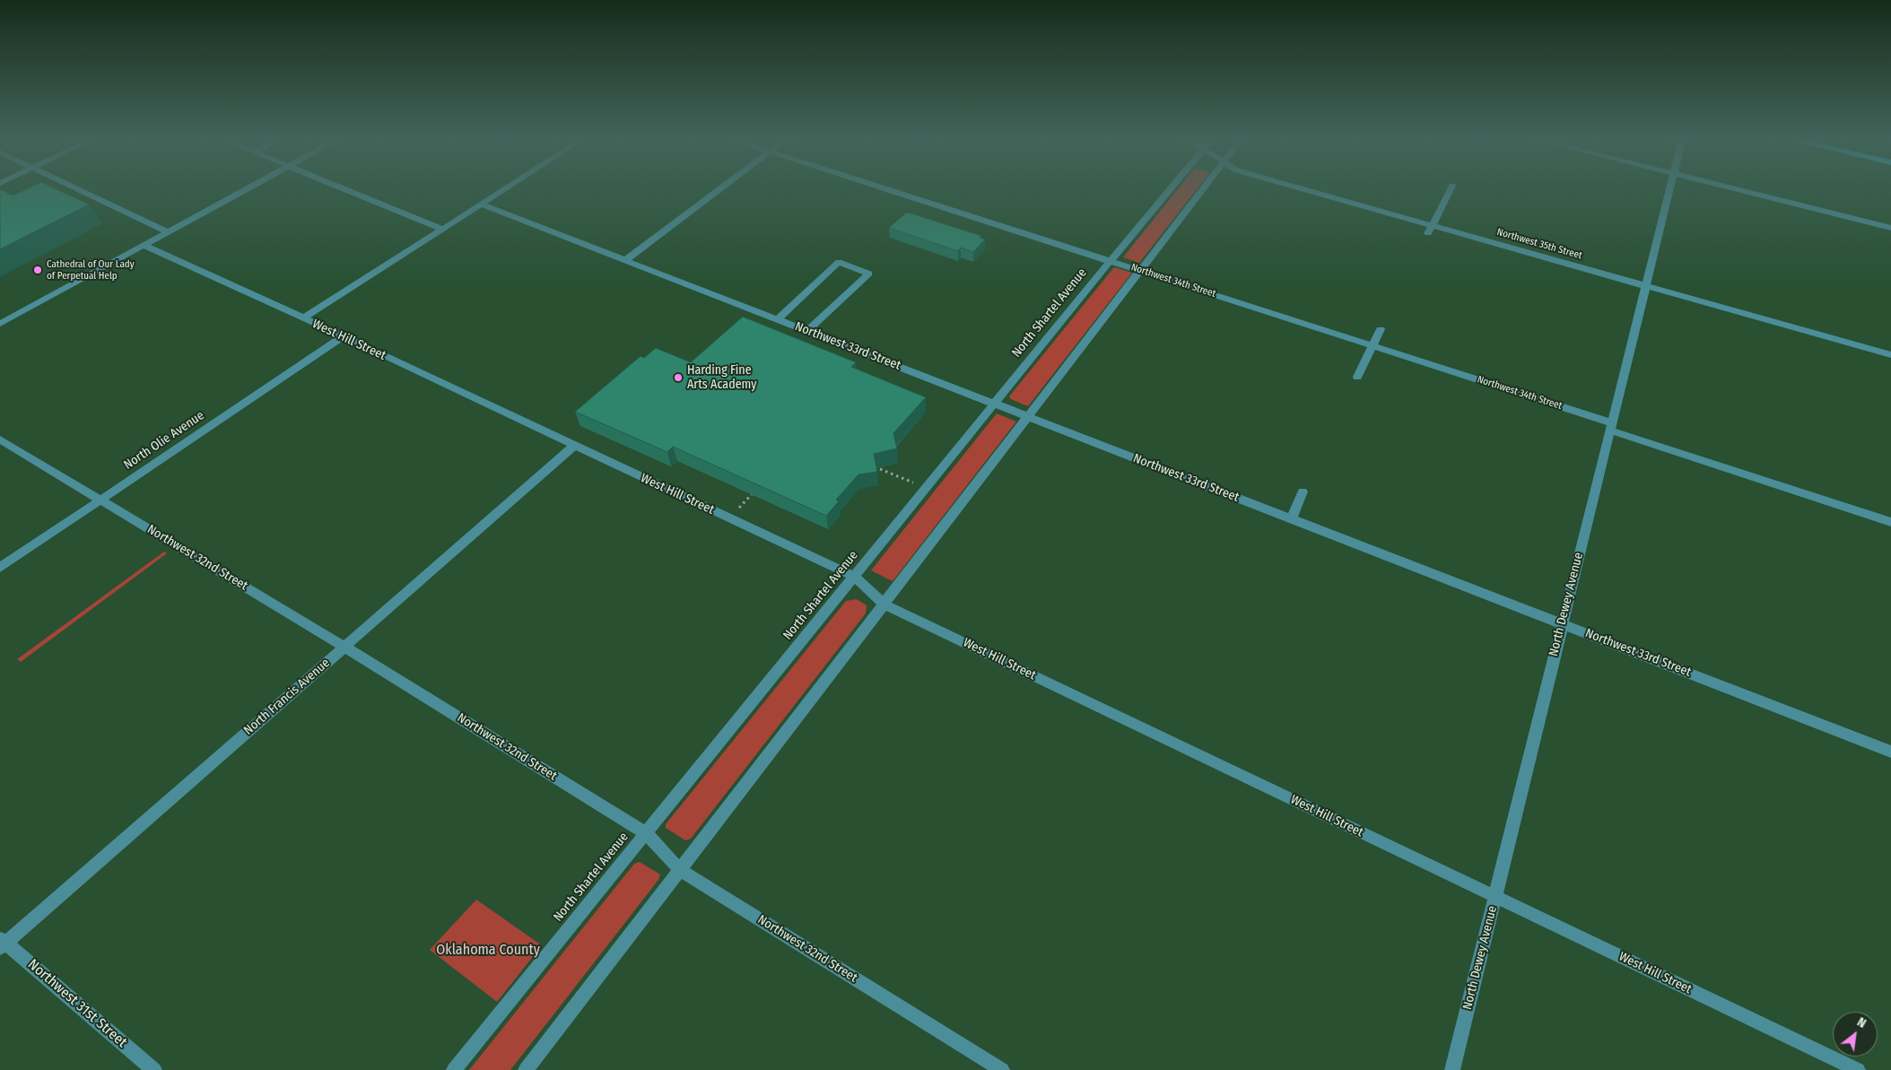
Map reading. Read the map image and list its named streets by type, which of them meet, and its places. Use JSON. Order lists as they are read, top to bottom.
{
  "streets": {
    "street": [
      "Northwest 35th Street",
      "Northwest 34th Street",
      "North Shartel Avenue",
      "West Hill Street",
      "Northwest 33rd Street",
      "North Olie Avenue",
      "Northwest 32nd Street",
      "North Dewey Avenue",
      "North Francis Avenue",
      "Northwest 31st Street"
    ]
  },
  "crossings": [
    ["Northwest 35th Street", "North Dewey Avenue"],
    ["Northwest 34th Street", "North Shartel Avenue"],
    ["Northwest 34th Street", "North Dewey Avenue"],
    ["North Shartel Avenue", "West Hill Street"],
    ["North Shartel Avenue", "Northwest 33rd Street"],
    ["North Shartel Avenue", "Northwest 32nd Street"],
    ["West Hill Street", "North Olie Avenue"],
    ["West Hill Street", "North Dewey Avenue"],
    ["West Hill Street", "North Francis Avenue"],
    ["Northwest 33rd Street", "North Dewey Avenue"],
    ["North Olie Avenue", "Northwest 32nd Street"],
    ["Northwest 32nd Street", "North Francis Avenue"],
    ["North Francis Avenue", "Northwest 31st Street"]
  ],
  "parks": ["Oklahoma County"],
  "places": ["Cathedral of Our Lady of Perpetual Help", "Harding Fine Arts Academy"],
  "north": "top right"
}
